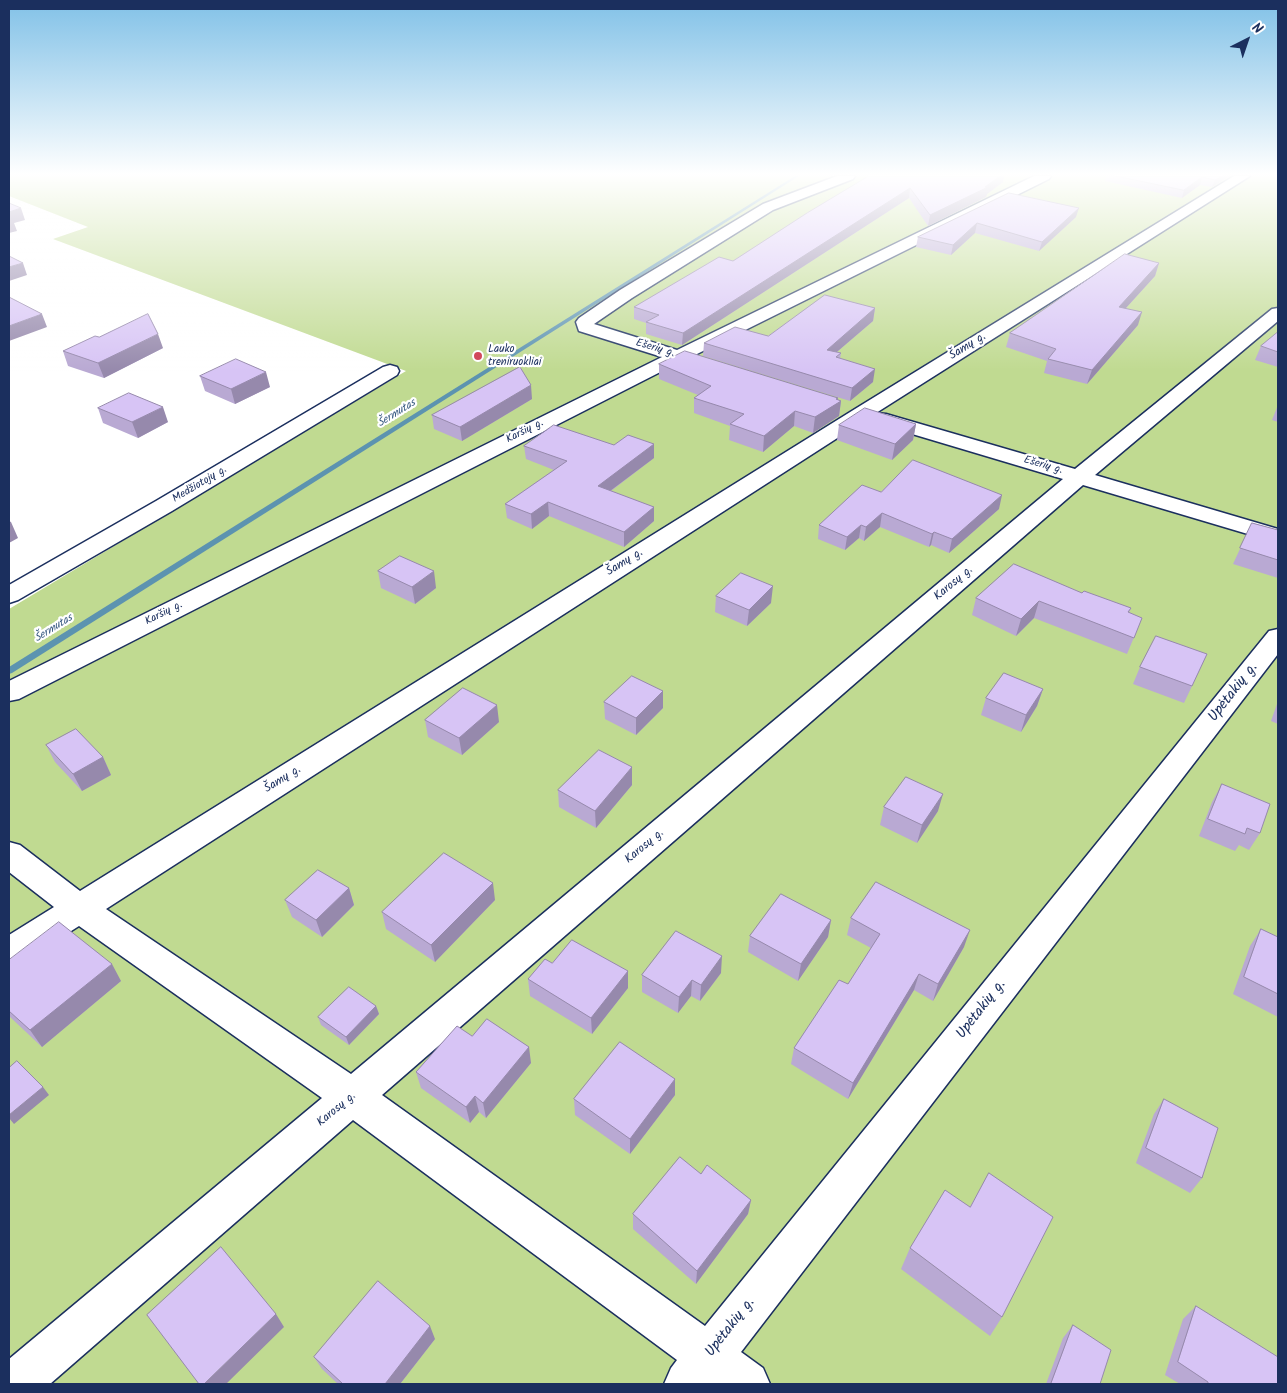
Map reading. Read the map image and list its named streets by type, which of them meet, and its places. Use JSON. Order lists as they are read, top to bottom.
{
  "streets": {
    "street": [
      "Šamų g.",
      "Ešerių g.",
      "Karšių g.",
      "Medžiotojų g.",
      "Karosų g.",
      "Upėtakių g."
    ]
  },
  "crossings": [
    ["Šamų g.", "Ešerių g."],
    ["Ešerių g.", "Karšių g."],
    ["Ešerių g.", "Karosų g."]
  ],
  "water": ["Šermutas"],
  "places": ["Lauko treniruokliai"],
  "north": "top right"
}
